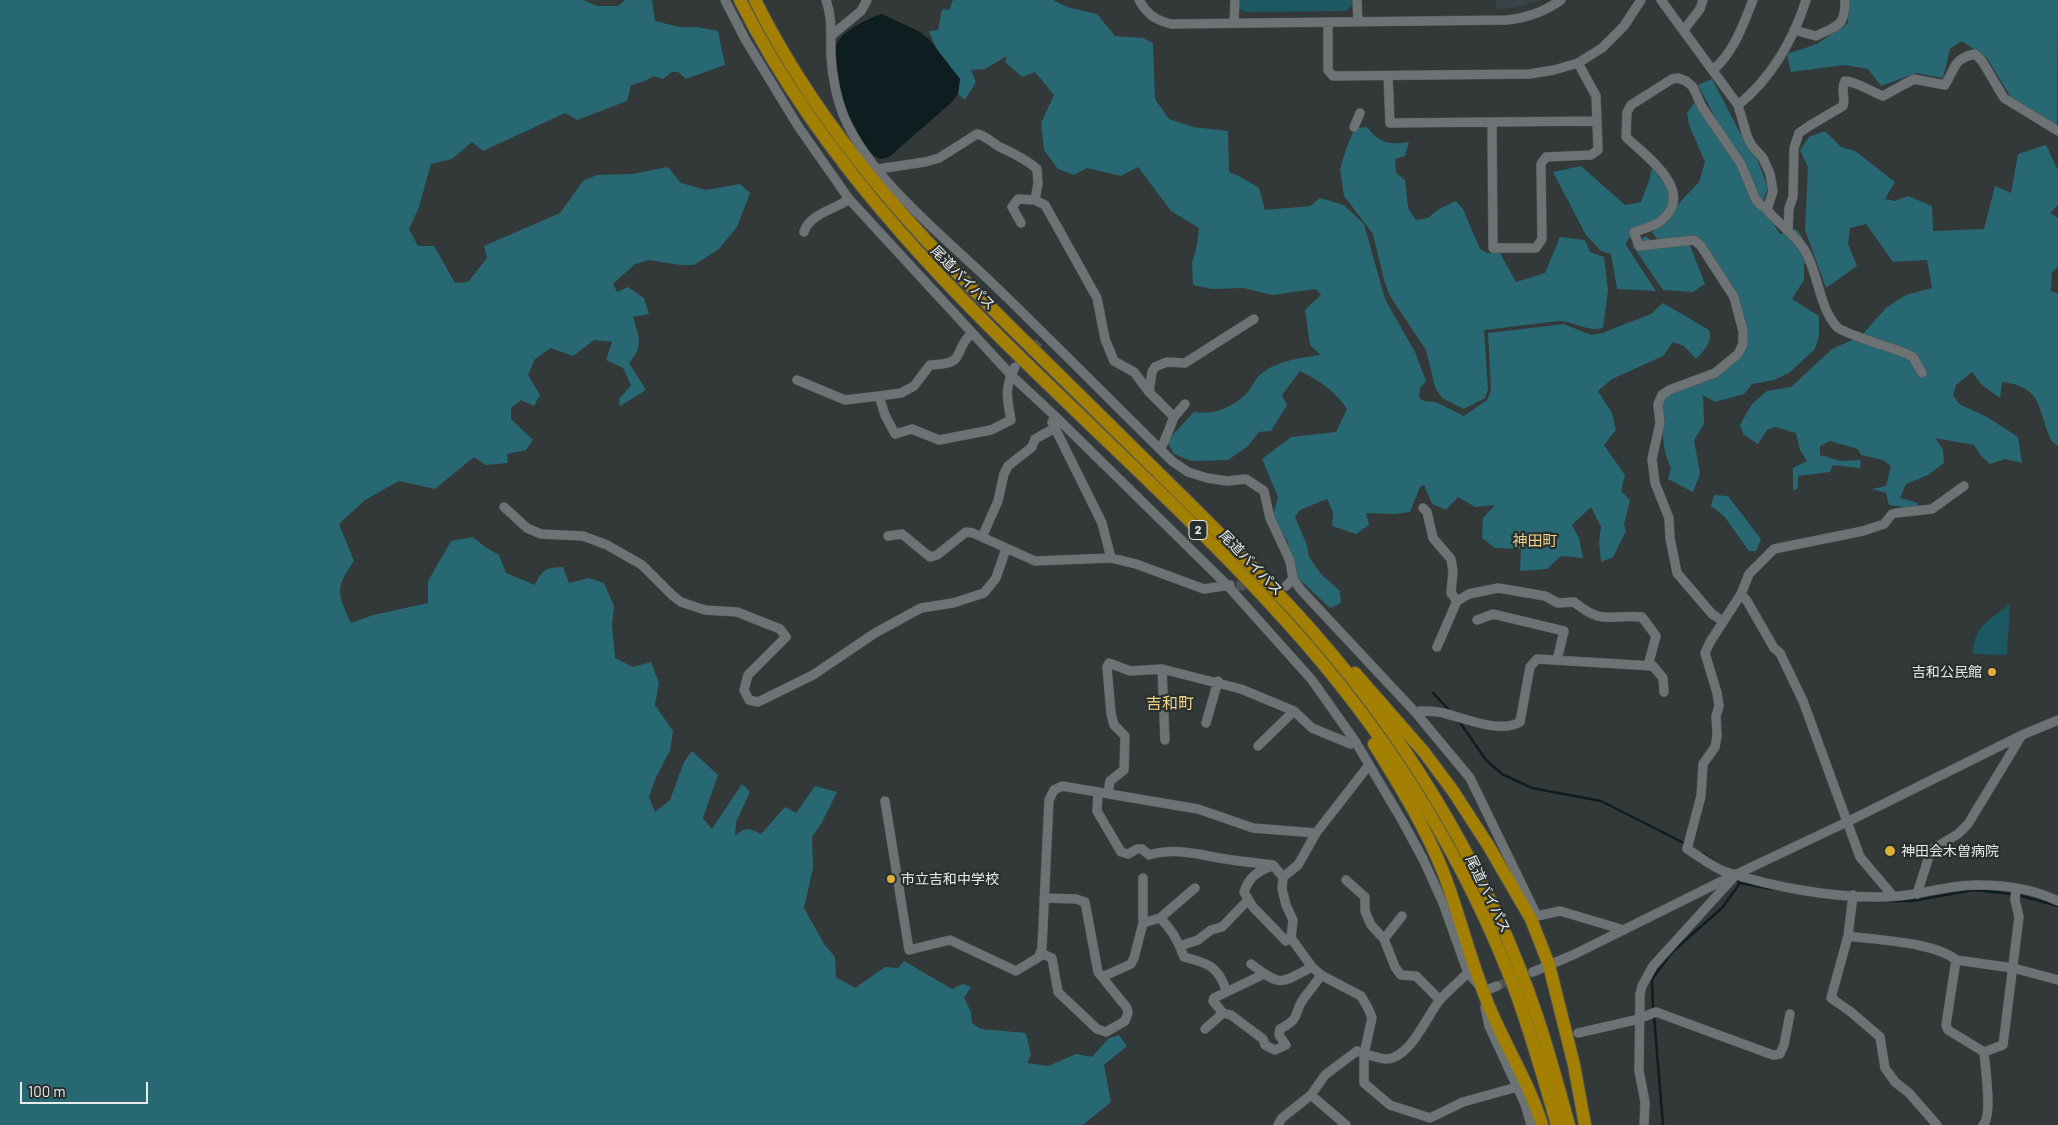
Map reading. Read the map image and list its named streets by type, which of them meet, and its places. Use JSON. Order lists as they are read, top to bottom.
{
  "streets": {
    "highway": ["尾道バイパス", "2"]
  },
  "districts": ["神田町", "吉和町"],
  "places": ["吉和公民館", "神田会木曽病院", "市立吉和中学校"],
  "scale_bar": "100 m"
}
